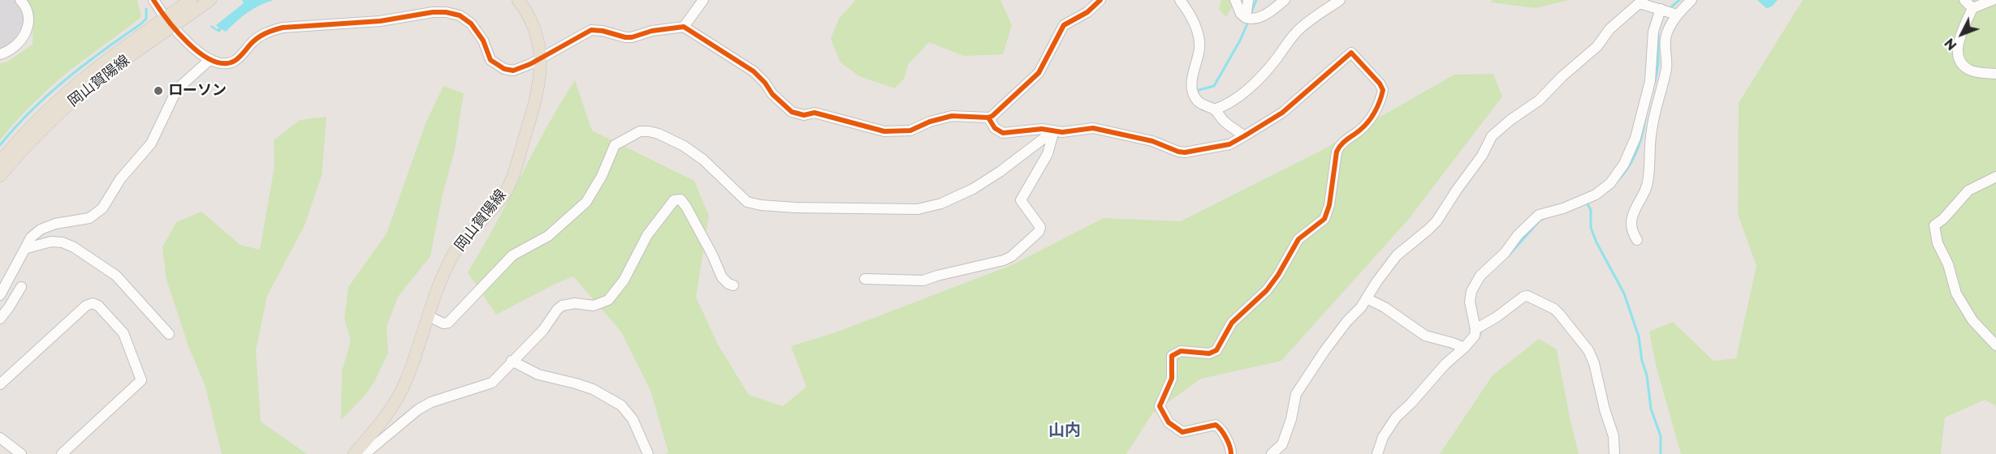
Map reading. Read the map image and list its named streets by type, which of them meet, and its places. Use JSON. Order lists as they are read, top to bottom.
{
  "streets": {
    "main road": ["岡山賀陽線"]
  },
  "districts": ["山内"],
  "places": ["ローソン"],
  "north": "bottom left"
}
